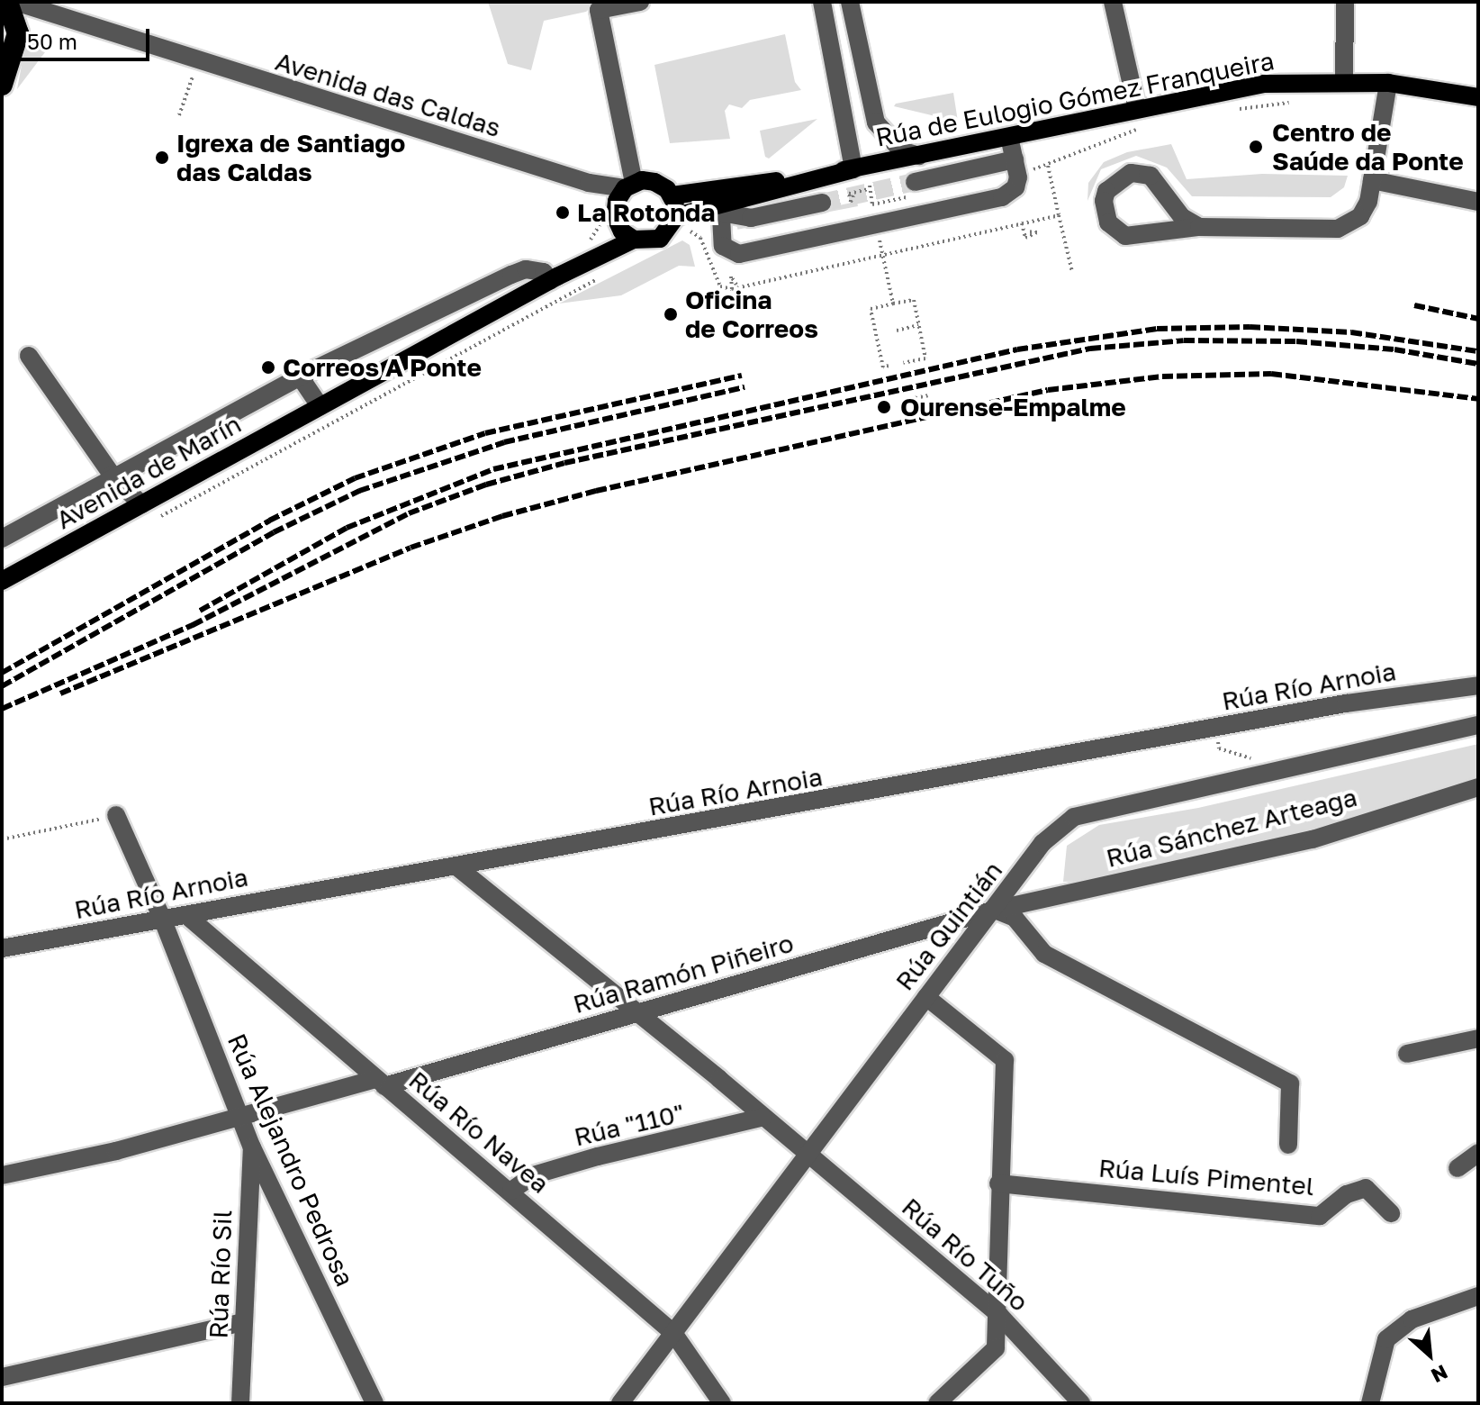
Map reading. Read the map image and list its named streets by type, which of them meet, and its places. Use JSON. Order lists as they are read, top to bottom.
{
  "streets": {
    "main road": ["Rúa de Eulogio Gómez Franqueira", "Avenida de Marín"],
    "street": [
      "Avenida das Caldas",
      "Rúa Río Arnoia",
      "Rúa Sánchez Arteaga",
      "Rúa Quintián",
      "Rúa Ramón Piñeiro",
      "Rúa \"110\"",
      "Rúa Río Navea",
      "Rúa Alejandro Pedrosa",
      "Rúa Luís Pimentel",
      "Rúa Río Tuño",
      "Rúa Río Sil"
    ]
  },
  "crossings": [
    ["Avenida das Caldas", "Rúa de Eulogio Gómez Franqueira"],
    ["Rúa Río Arnoia", "Rúa Río Navea"],
    ["Rúa Río Arnoia", "Rúa Alejandro Pedrosa"],
    ["Rúa Río Arnoia", "Rúa Río Tuño"],
    ["Rúa Sánchez Arteaga", "Rúa Quintián"],
    ["Rúa Sánchez Arteaga", "Rúa Ramón Piñeiro"],
    ["Rúa Quintián", "Rúa Ramón Piñeiro"],
    ["Rúa Quintián", "Rúa Río Navea"],
    ["Rúa Quintián", "Rúa Río Tuño"],
    ["Rúa Ramón Piñeiro", "Rúa Río Navea"],
    ["Rúa Ramón Piñeiro", "Rúa Alejandro Pedrosa"],
    ["Rúa Ramón Piñeiro", "Rúa Río Tuño"],
    ["Rúa \"110\"", "Rúa Río Navea"],
    ["Rúa \"110\"", "Rúa Río Tuño"],
    ["Rúa Alejandro Pedrosa", "Rúa Río Sil"]
  ],
  "places": [
    "Centro de Saúde da Ponte",
    "Igrexa de Santiago das Caldas",
    "La Rotonda",
    "Oficina de Correos",
    "Correos A Ponte",
    "Ourense-Empalme"
  ],
  "scale_bar": "50 m",
  "north": "bottom right"
}
